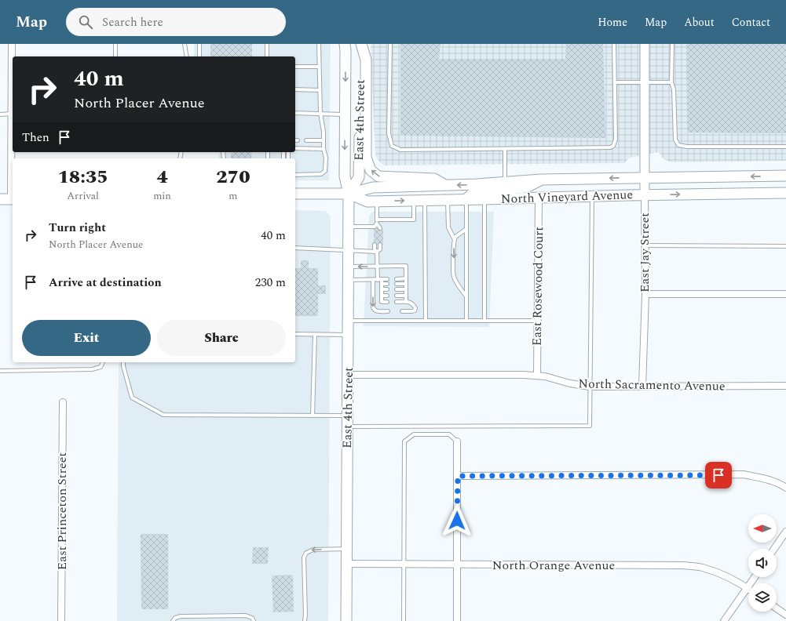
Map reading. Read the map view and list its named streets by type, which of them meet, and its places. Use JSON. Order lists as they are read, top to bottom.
{
  "streets": {
    "main road": ["East 4th Street", "North Vineyard Avenue"],
    "street": [
      "East Jay Street",
      "East Rosewood Court",
      "North Sacramento Avenue",
      "East Princeton Street",
      "North Orange Avenue"
    ]
  },
  "crossings": [
    ["East 4th Street", "North Vineyard Avenue"],
    ["East 4th Street", "North Sacramento Avenue"],
    ["East 4th Street", "North Orange Avenue"],
    ["North Vineyard Avenue", "East Jay Street"],
    ["North Vineyard Avenue", "East Rosewood Court"],
    ["East Jay Street", "North Sacramento Avenue"],
    ["East Rosewood Court", "North Sacramento Avenue"]
  ],
  "north": "left",
  "page": {
    "header": "Map",
    "search": "Search here",
    "nav": [
      "Home",
      "Map",
      "About",
      "Contact"
    ],
    "turn": ["40 m", "North Placer Avenue"],
    "then": "Then",
    "eta": [
      "18:35",
      "Arrival",
      "4",
      "min",
      "270",
      "m"
    ],
    "list": [
      {
        "name": "Turn right",
        "note": "North Placer Avenue",
        "value": "40 m"
      },
      {
        "name": "Arrive at destination",
        "value": "230 m"
      }
    ],
    "buttons": ["Exit", "Share"]
  }
}
